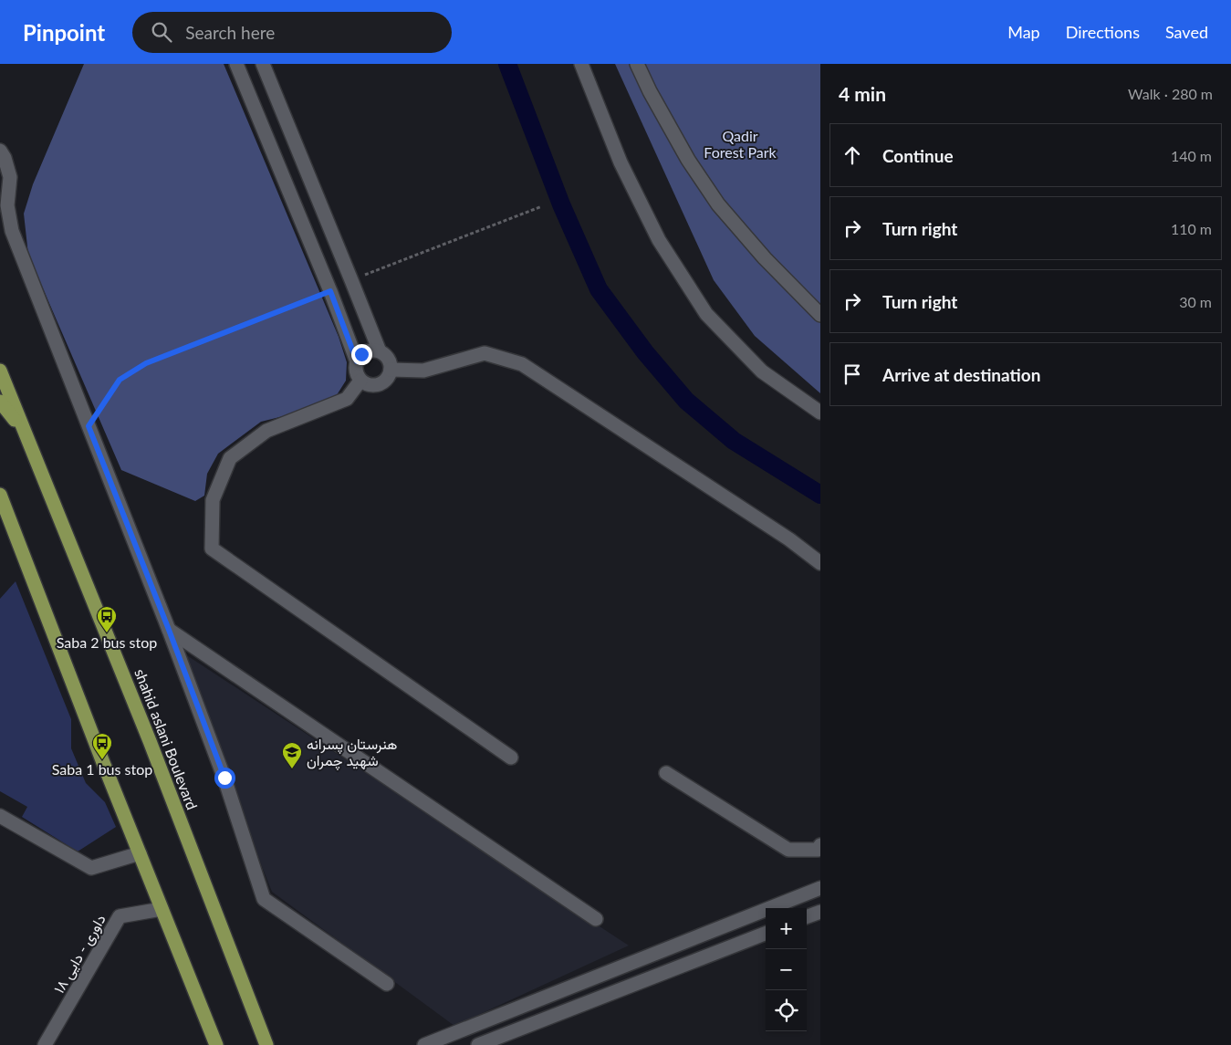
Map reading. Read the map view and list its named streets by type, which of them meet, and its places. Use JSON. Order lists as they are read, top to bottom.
{
  "streets": {
    "main road": ["shahid aslani Boulevard"],
    "street": ["داوری - دایی ۱۸"]
  },
  "parks": ["Qadir Forest Park"],
  "places": {
    "bus stop": ["Saba 2 bus stop", "Saba 1 bus stop"],
    "school or university": ["هنرستان پسرانه شهید چمران"]
  },
  "page": {
    "header": "Pinpoint",
    "search": "Search here",
    "nav": ["Map", "Directions", "Saved"],
    "heading": ["4 min", "Walk · 280 m"],
    "list": [
      ["Continue", "140 m"],
      ["Turn right", "110 m"],
      ["Turn right", "30 m"],
      "Arrive at destination"
    ],
    "map_buttons": ["+", "−"]
  }
}
